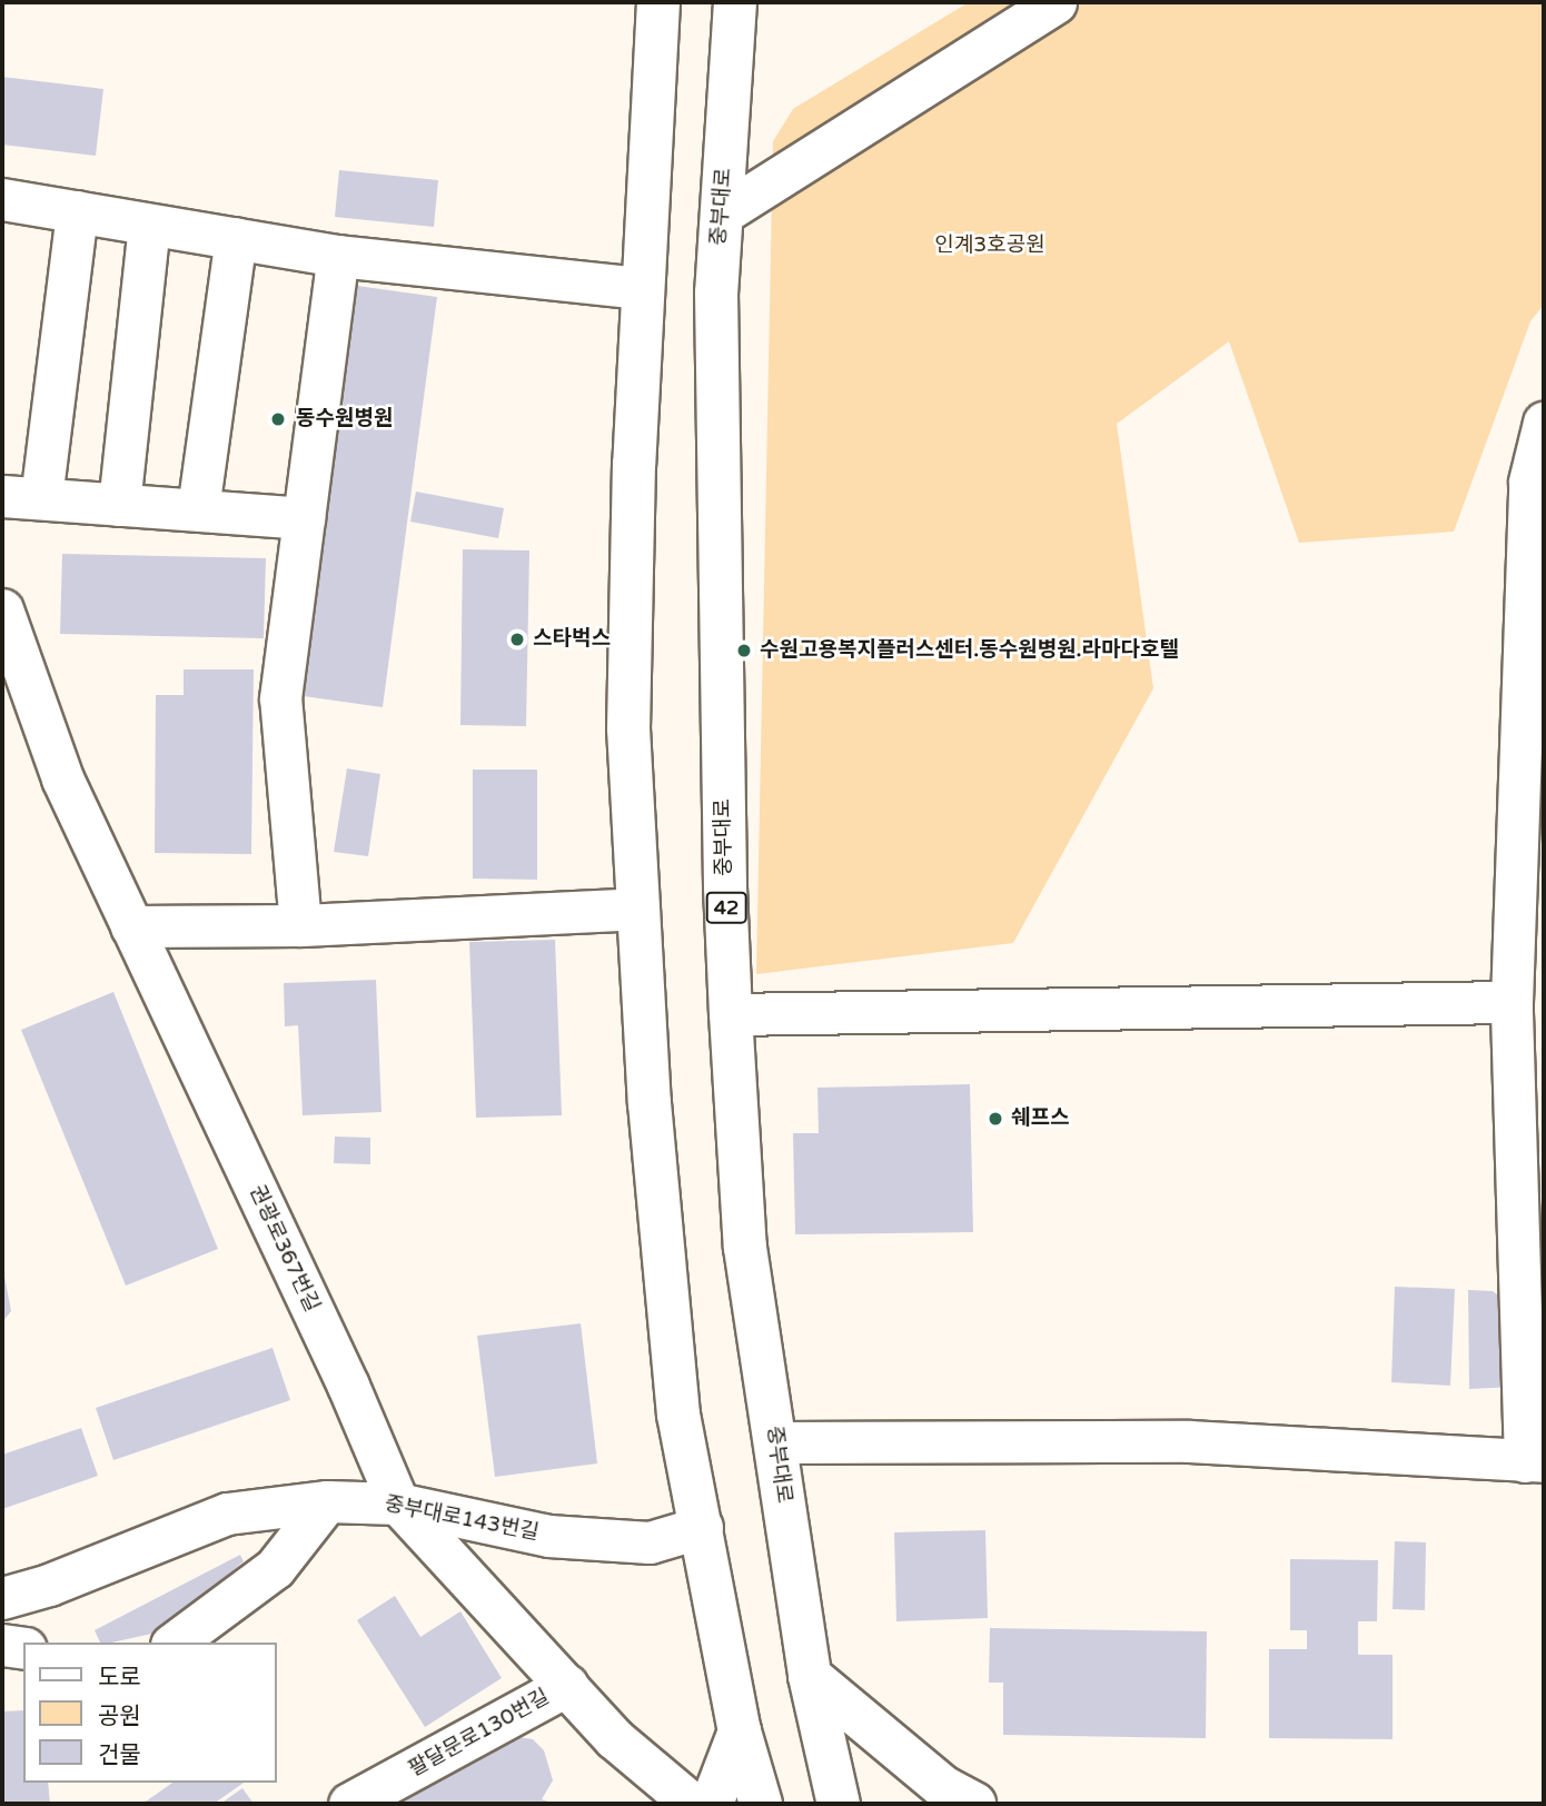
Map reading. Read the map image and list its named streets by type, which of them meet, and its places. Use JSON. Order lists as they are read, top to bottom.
{
  "streets": {
    "main road": ["중부대로", "42"],
    "street": ["권광로367번길", "중부대로143번길", "팔달문로130번길"]
  },
  "crossings": [
    ["권광로367번길", "중부대로143번길"],
    ["권광로367번길", "팔달문로130번길"]
  ],
  "parks": ["인계3호공원"],
  "places": [
    "동수원병원",
    "스타벅스",
    "수원고용복지플러스센터.동수원병원.라마다호텔",
    "쉐프스"
  ],
  "legend": ["도로", "공원", "건물"]
}
